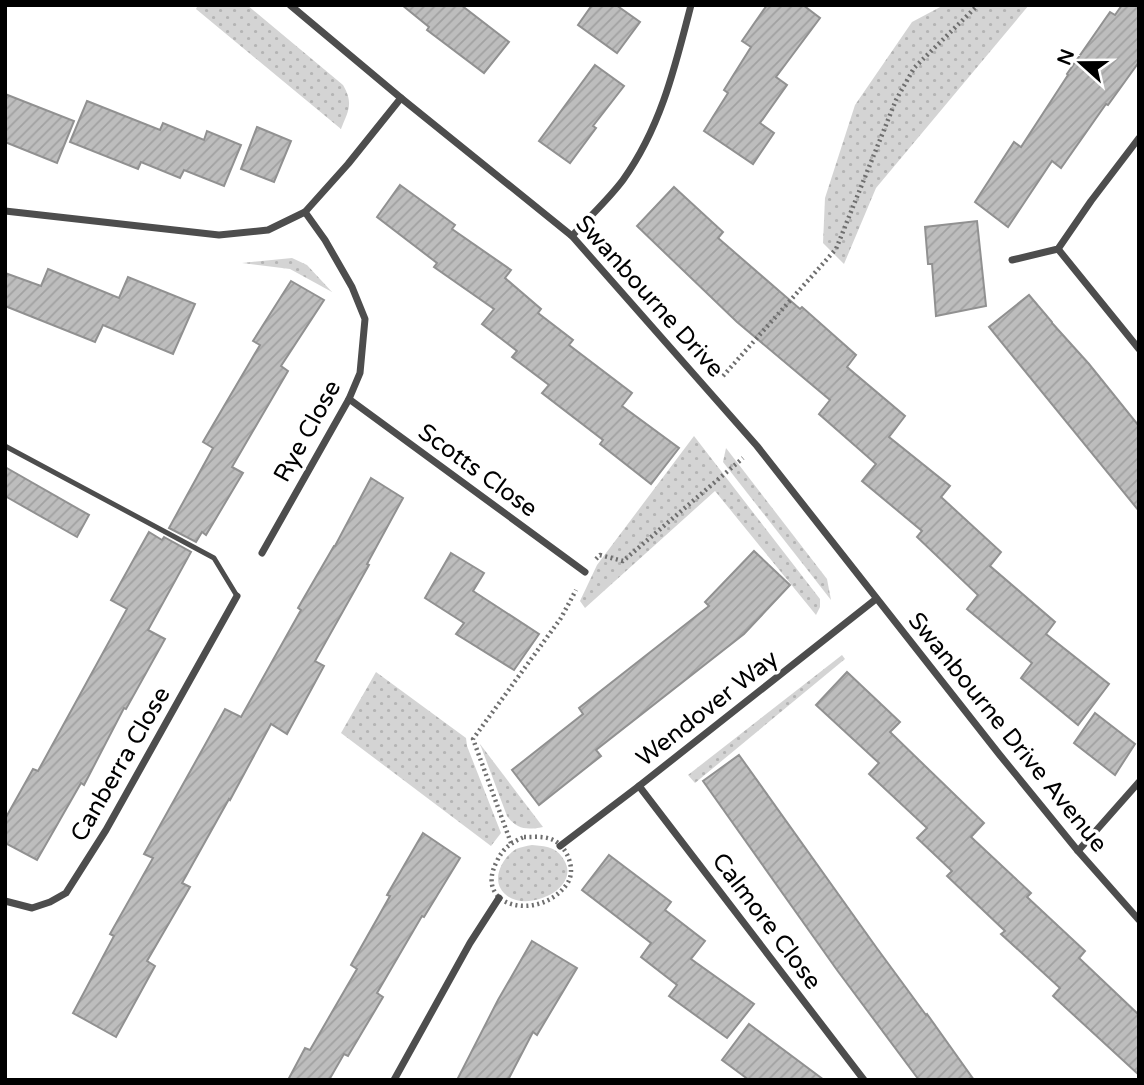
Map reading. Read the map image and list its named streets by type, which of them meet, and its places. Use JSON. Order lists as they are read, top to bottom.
{
  "streets": {
    "street": [
      "Swanbourne Drive",
      "Rye Close",
      "Scotts Close",
      "Wendover Way",
      "Swanbourne Drive Avenue",
      "Canberra Close",
      "Calmore Close"
    ]
  },
  "crossings": [
    ["Swanbourne Drive", "Wendover Way"],
    ["Swanbourne Drive", "Swanbourne Drive Avenue"],
    ["Rye Close", "Scotts Close"],
    ["Wendover Way", "Swanbourne Drive Avenue"],
    ["Wendover Way", "Calmore Close"]
  ],
  "north": "left"
}
